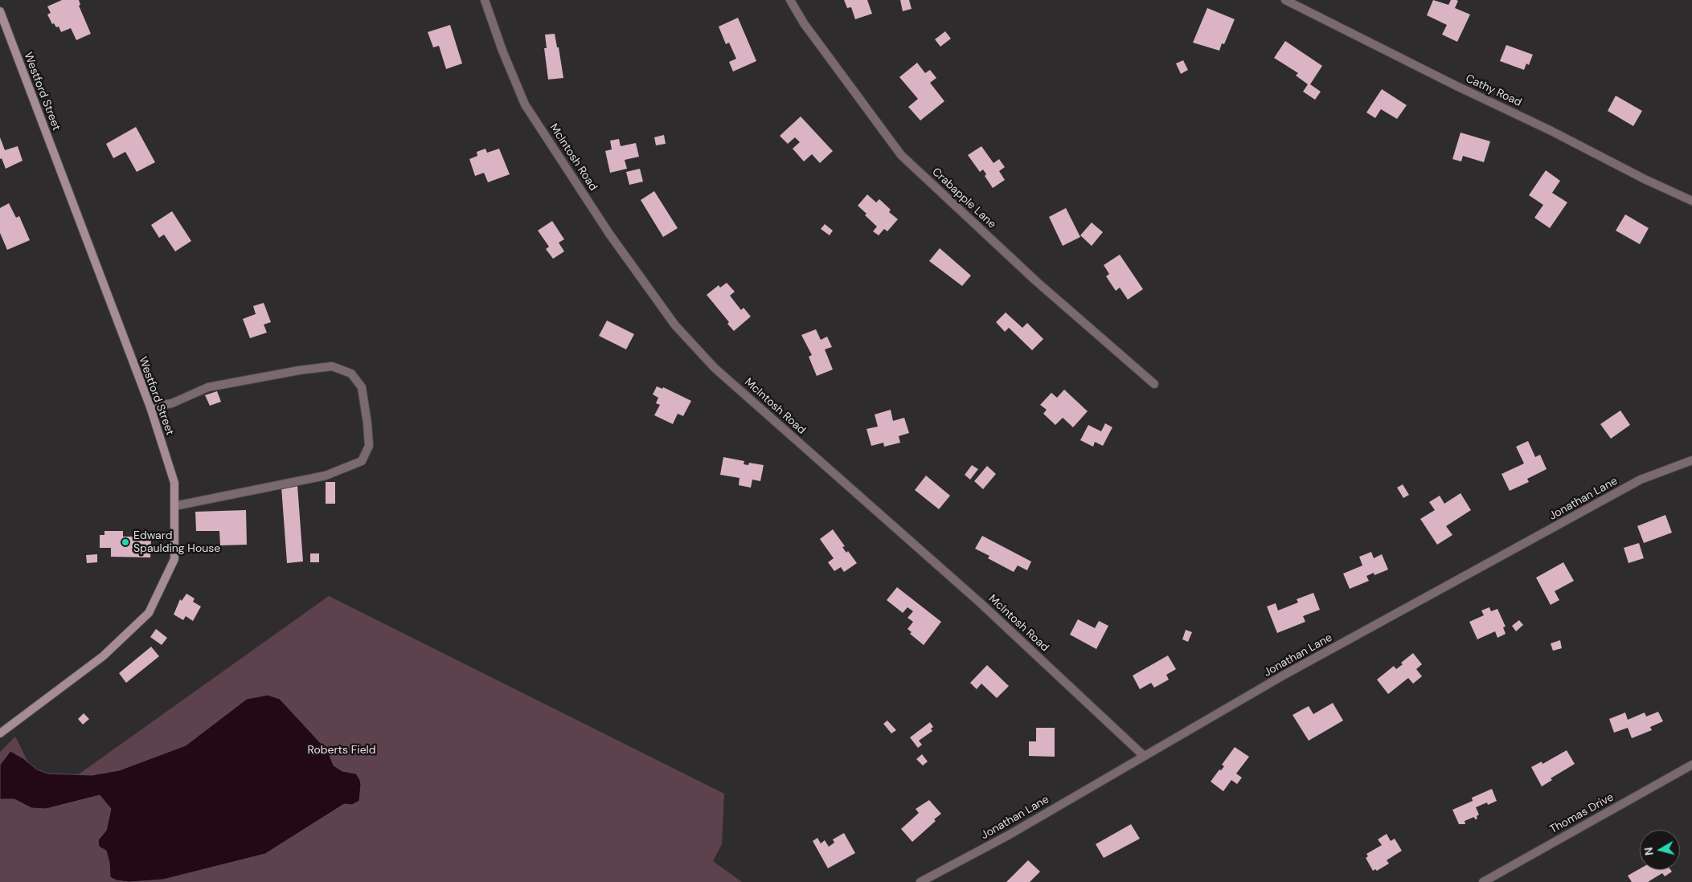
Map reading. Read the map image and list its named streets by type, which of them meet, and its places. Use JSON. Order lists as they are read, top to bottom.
{
  "streets": {
    "main road": ["Westford Street"],
    "street": [
      "Cathy Road",
      "McIntosh Road",
      "Crabapple Lane",
      "Jonathan Lane",
      "Thomas Drive"
    ]
  },
  "crossings": [
    ["McIntosh Road", "Jonathan Lane"]
  ],
  "parks": ["Roberts Field"],
  "places": ["Edward Spaulding House"],
  "north": "left"
}
